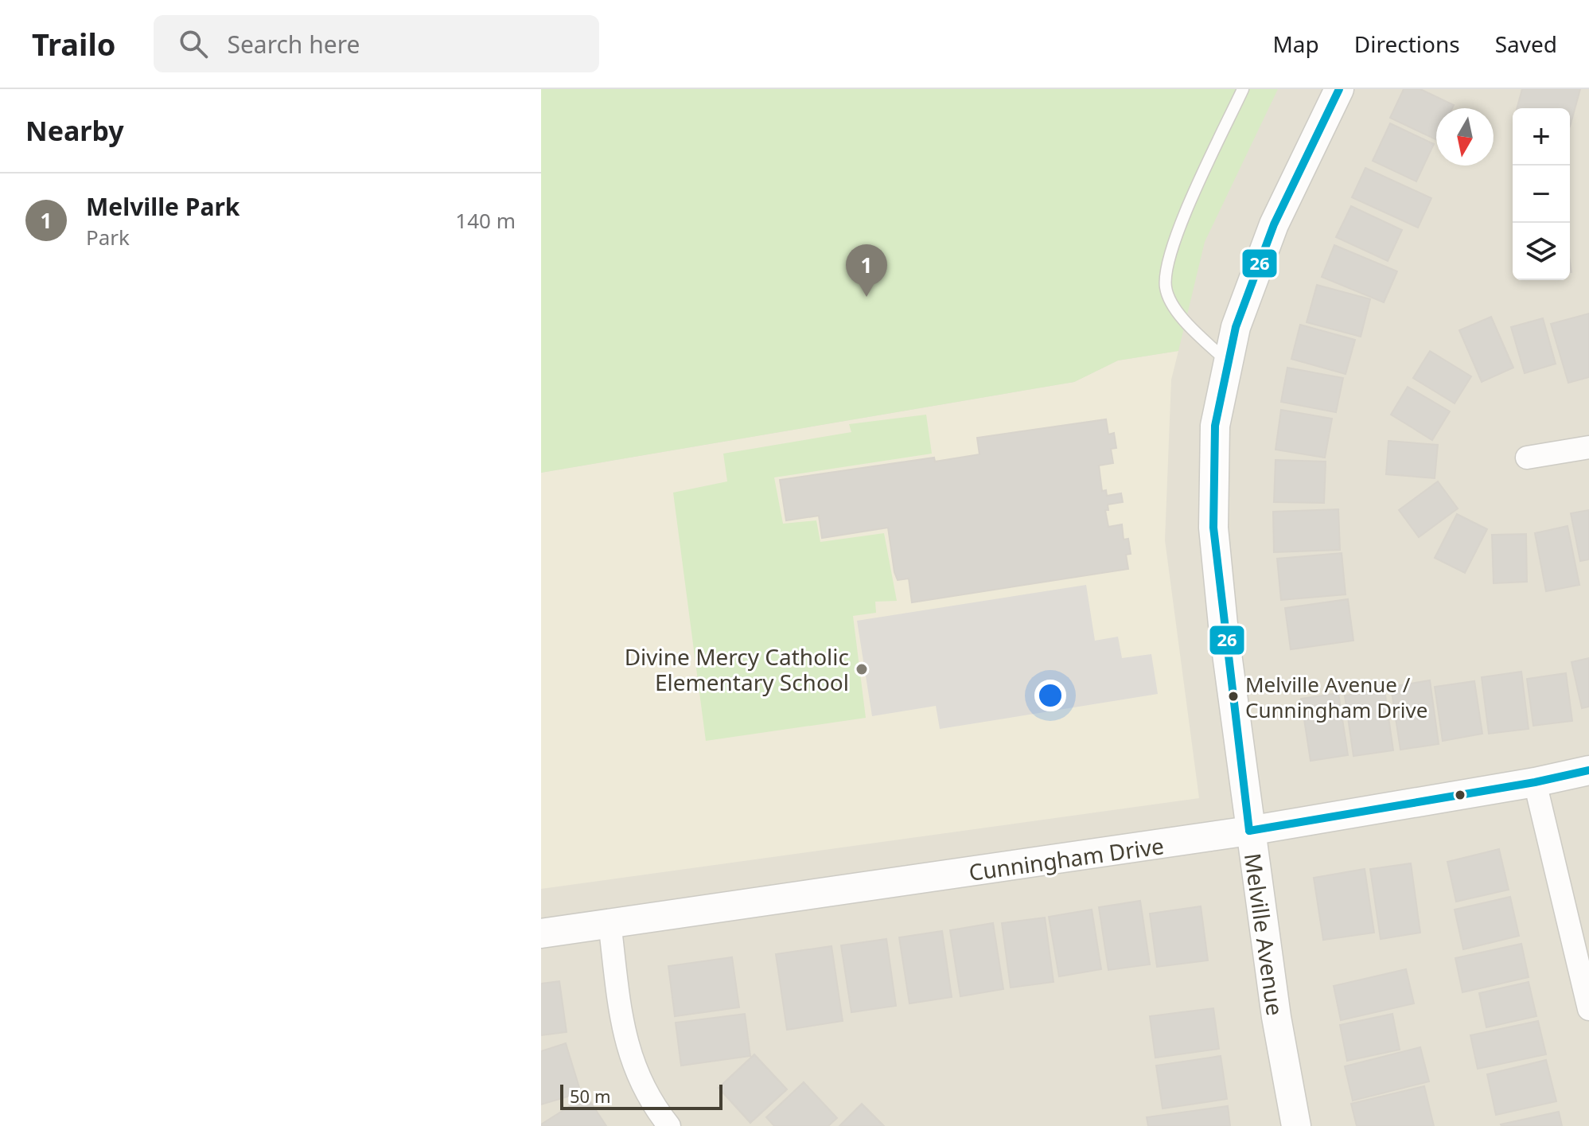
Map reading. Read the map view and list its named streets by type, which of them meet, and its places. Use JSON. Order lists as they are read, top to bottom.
{
  "streets": {
    "street": ["Cunningham Drive", "Melville Avenue"]
  },
  "crossings": [
    ["Cunningham Drive", "Melville Avenue"]
  ],
  "places": ["Divine Mercy Catholic Elementary School", "Melville Avenue / Cunningham Drive"],
  "lines": ["transit line 26"],
  "scale_bar": "50 m",
  "north": "bottom",
  "page": {
    "header": "Trailo",
    "search": "Search here",
    "nav": ["Map", "Directions", "Saved"],
    "heading": "Nearby",
    "map_buttons": ["+", "−"],
    "list": [
      {
        "mark": "1",
        "name": "Melville Park",
        "note": "Park",
        "value": "140 m"
      }
    ],
    "pins": "1",
    "scale": "50 m"
  }
}
